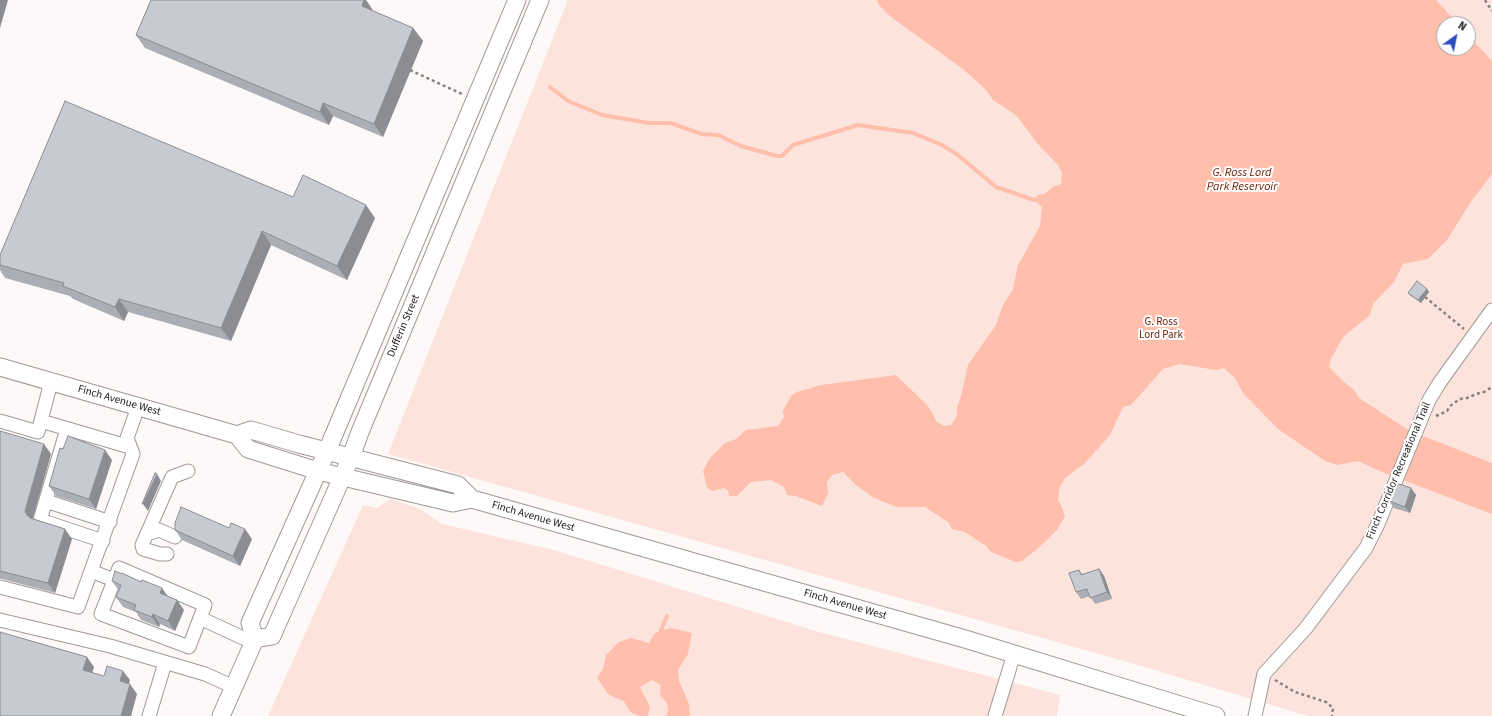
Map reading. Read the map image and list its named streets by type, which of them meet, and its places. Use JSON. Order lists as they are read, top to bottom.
{
  "streets": {
    "main road": ["Dufferin Street", "Finch Avenue West"],
    "lane": ["Finch Corridor Recreational Trail"]
  },
  "crossings": [
    ["Dufferin Street", "Finch Avenue West"]
  ],
  "water": ["G. Ross Lord Park Reservoir"],
  "parks": ["G. Ross Lord Park"],
  "north": "top right"
}
